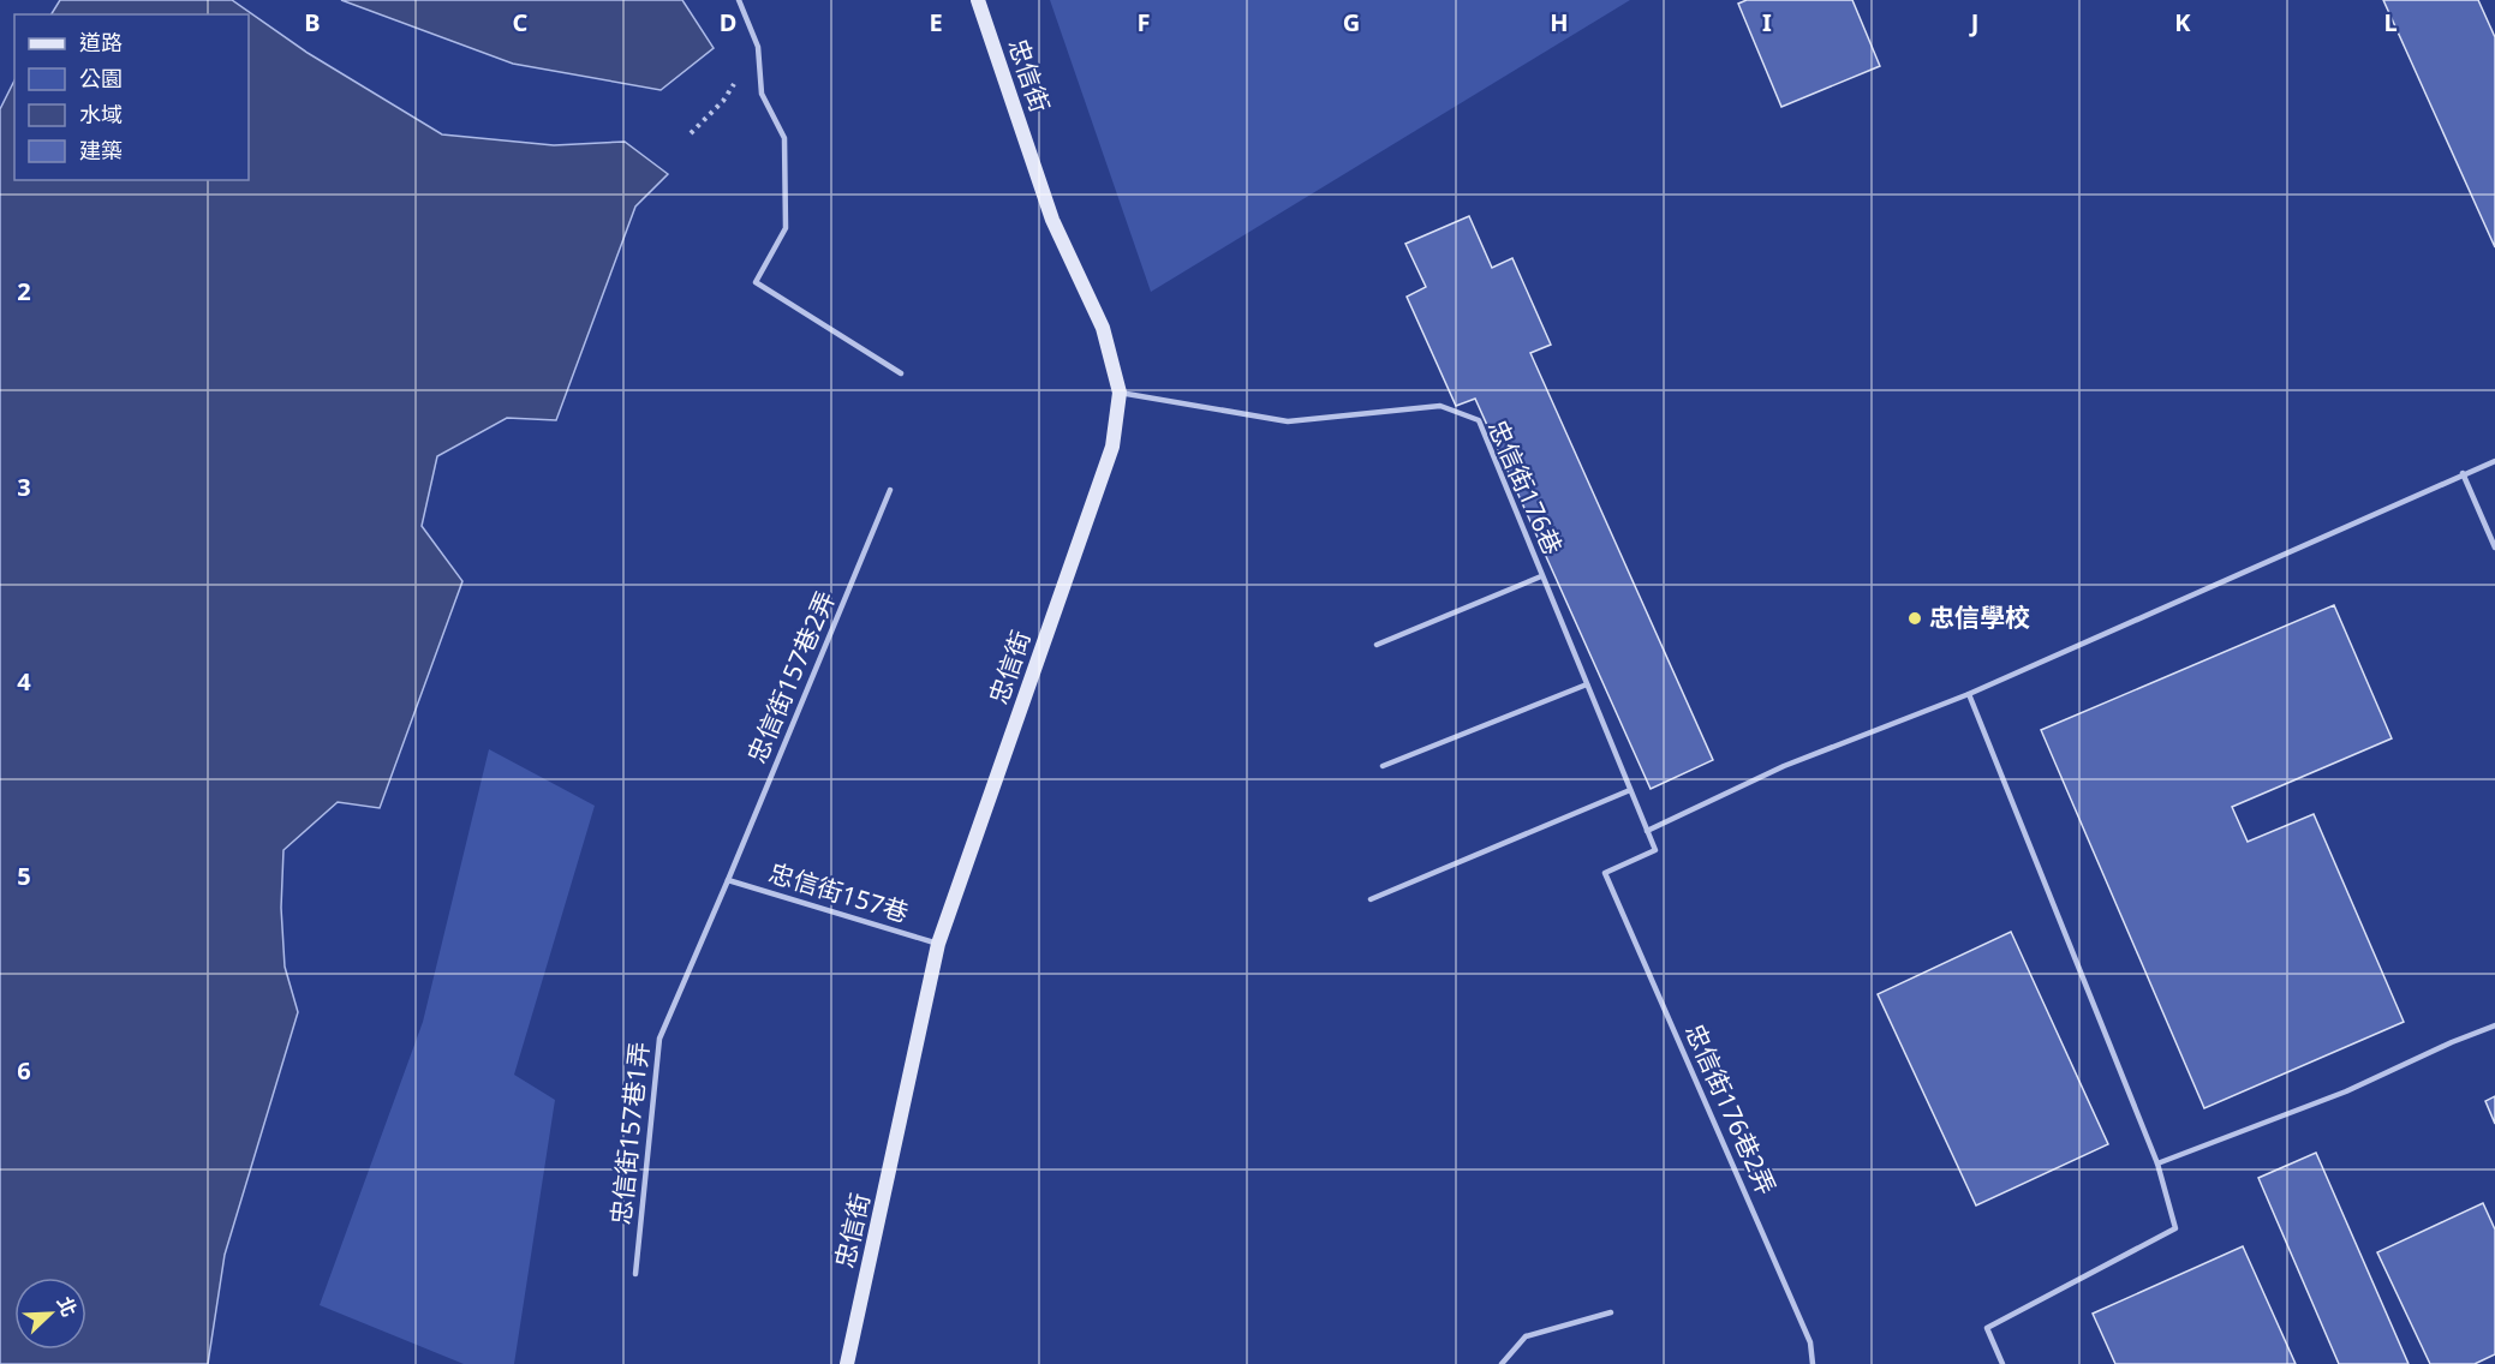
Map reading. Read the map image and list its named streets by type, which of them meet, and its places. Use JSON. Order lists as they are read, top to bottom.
{
  "streets": {
    "street": ["忠信街"],
    "lane": [
      "忠信街176巷",
      "忠信街157巷2弄",
      "忠信街157巷",
      "忠信街176巷2弄",
      "忠信街157巷1弄"
    ]
  },
  "crossings": [
    ["忠信街", "忠信街176巷"],
    ["忠信街", "忠信街157巷"],
    ["忠信街176巷", "忠信街176巷2弄"],
    ["忠信街157巷2弄", "忠信街157巷"],
    ["忠信街157巷2弄", "忠信街157巷1弄"],
    ["忠信街157巷", "忠信街157巷1弄"]
  ],
  "places": ["忠信學校"],
  "legend": [
    "道路",
    "公園",
    "水域",
    "建築"
  ],
  "north": "top right",
  "grid": {
    "columns": [
      "B",
      "C",
      "D",
      "E",
      "F",
      "G",
      "H",
      "I",
      "J",
      "K",
      "L"
    ],
    "rows": [
      "2",
      "3",
      "4",
      "5",
      "6"
    ]
  }
}
